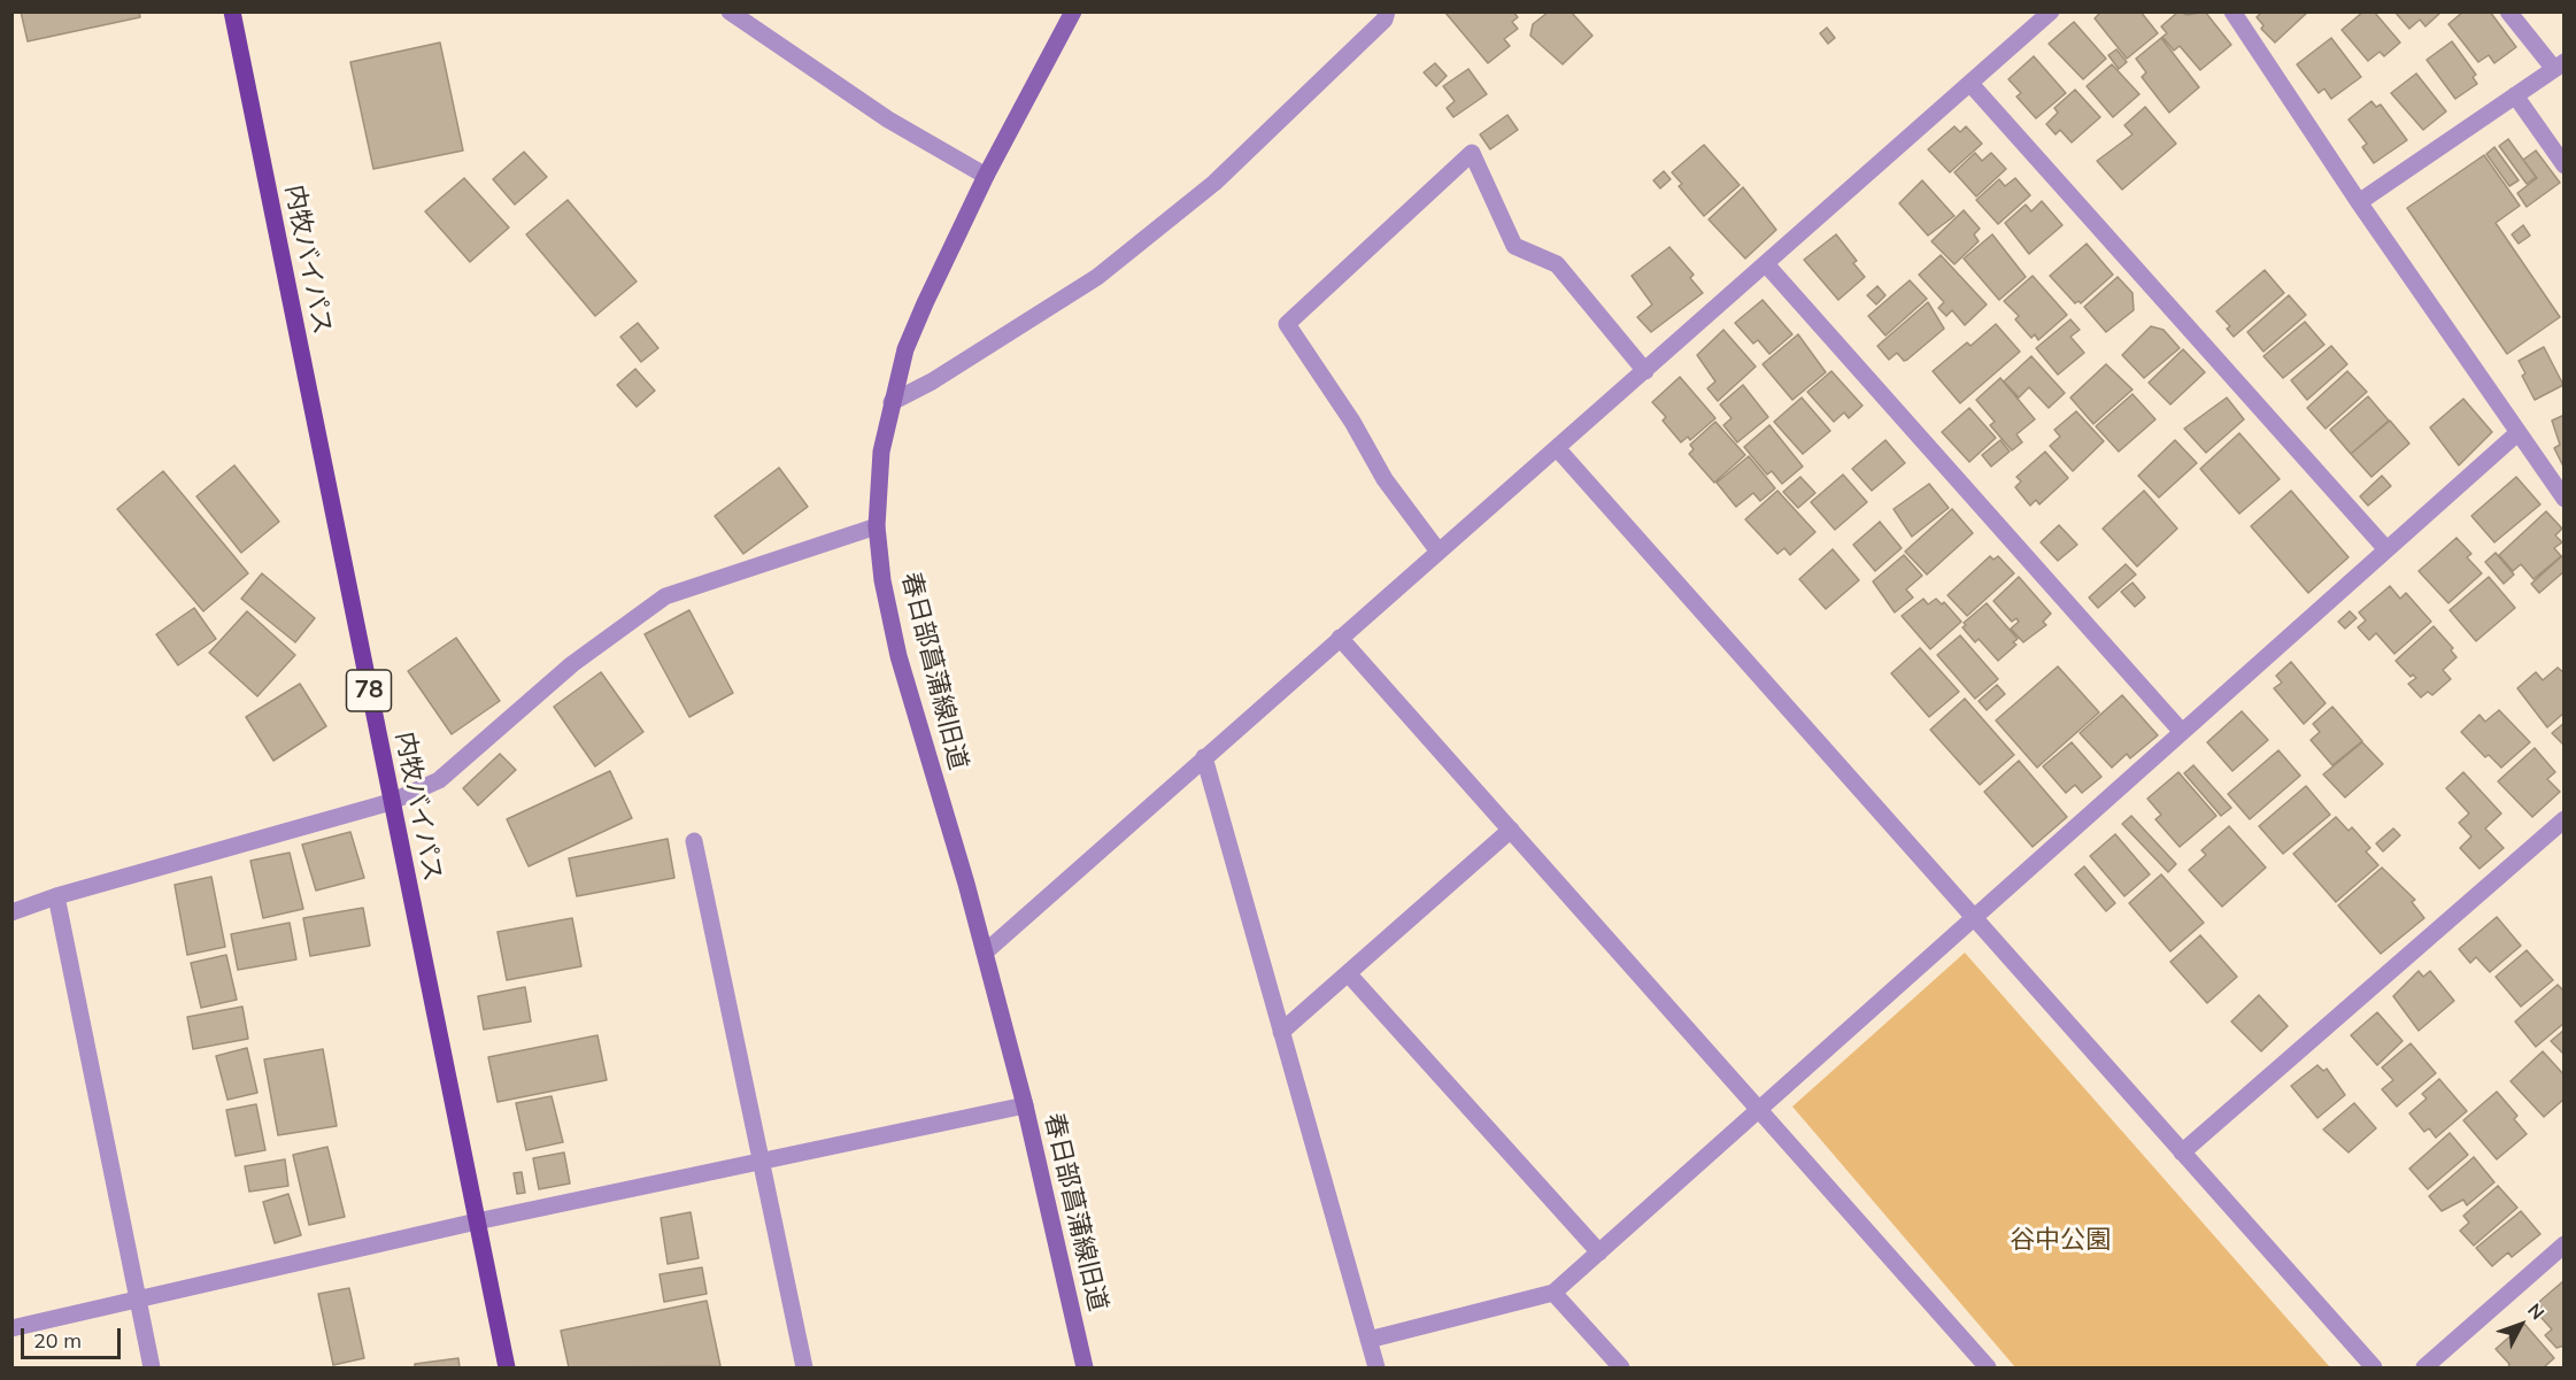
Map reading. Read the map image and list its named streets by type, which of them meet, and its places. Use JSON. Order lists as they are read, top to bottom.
{
  "streets": {
    "main road": ["内牧バイパス", "78"],
    "street": ["春日部菖蒲線旧道"]
  },
  "parks": ["谷中公園"],
  "scale_bar": "20 m",
  "north": "top right"
}
